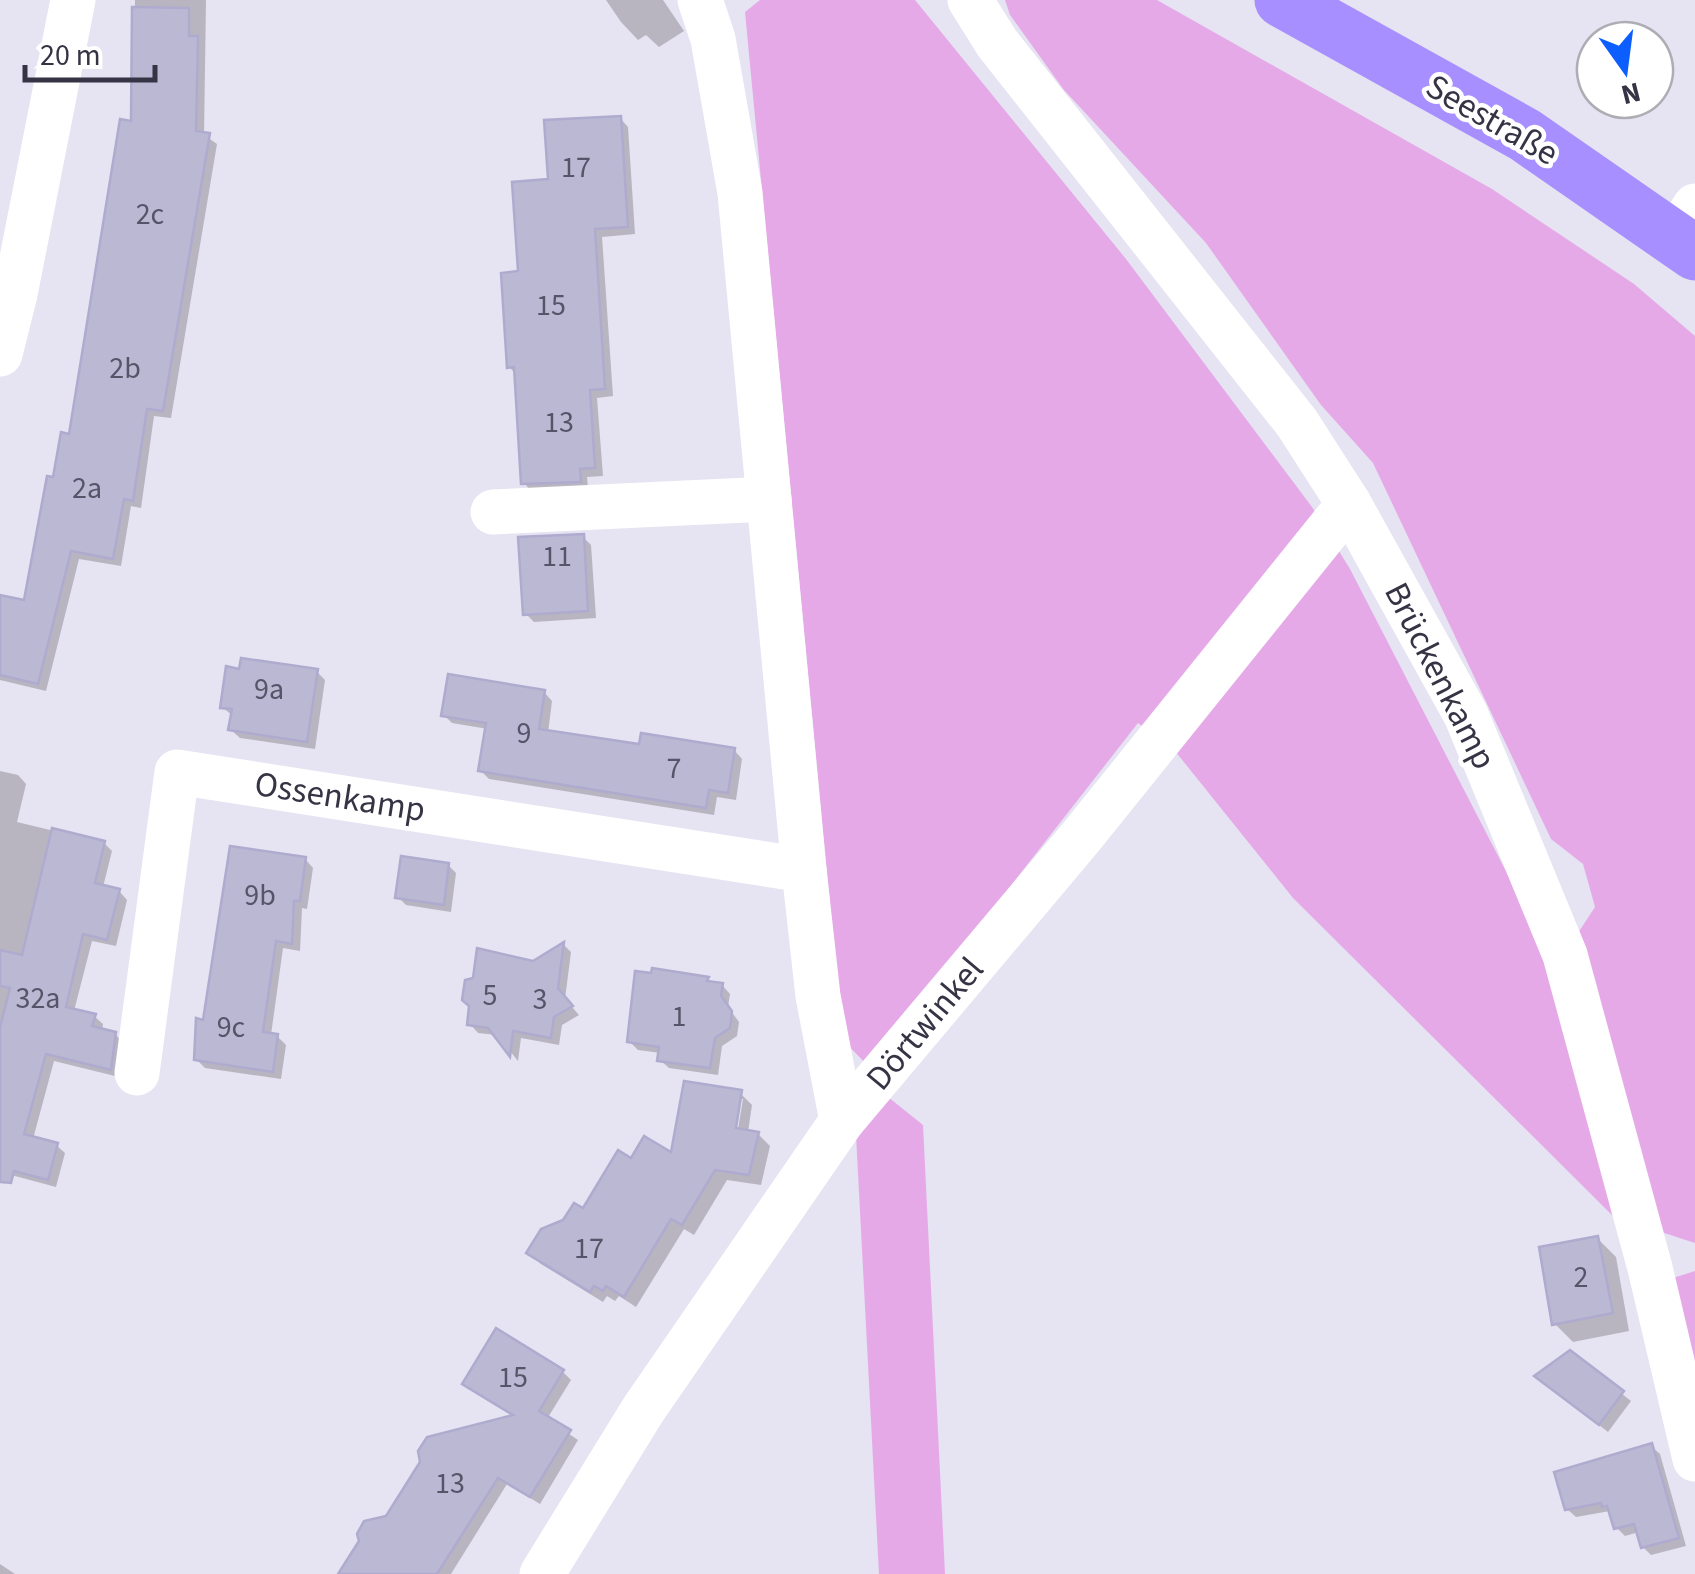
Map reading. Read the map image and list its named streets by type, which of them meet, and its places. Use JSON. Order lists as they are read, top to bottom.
{
  "streets": {
    "main road": ["Seestraße"],
    "street": ["Brückenkamp", "Ossenkamp", "Dörtwinkel"]
  },
  "crossings": [
    ["Brückenkamp", "Dörtwinkel"]
  ],
  "house_numbers": [
    "17",
    "2c",
    "15",
    "2b",
    "13",
    "2a",
    "11",
    "9a",
    "9",
    "7",
    "9b",
    "5",
    "32a",
    "3",
    "1",
    "9c",
    "17",
    "2",
    "15",
    "13"
  ],
  "scale_bar": "20 m",
  "north": "bottom"
}
